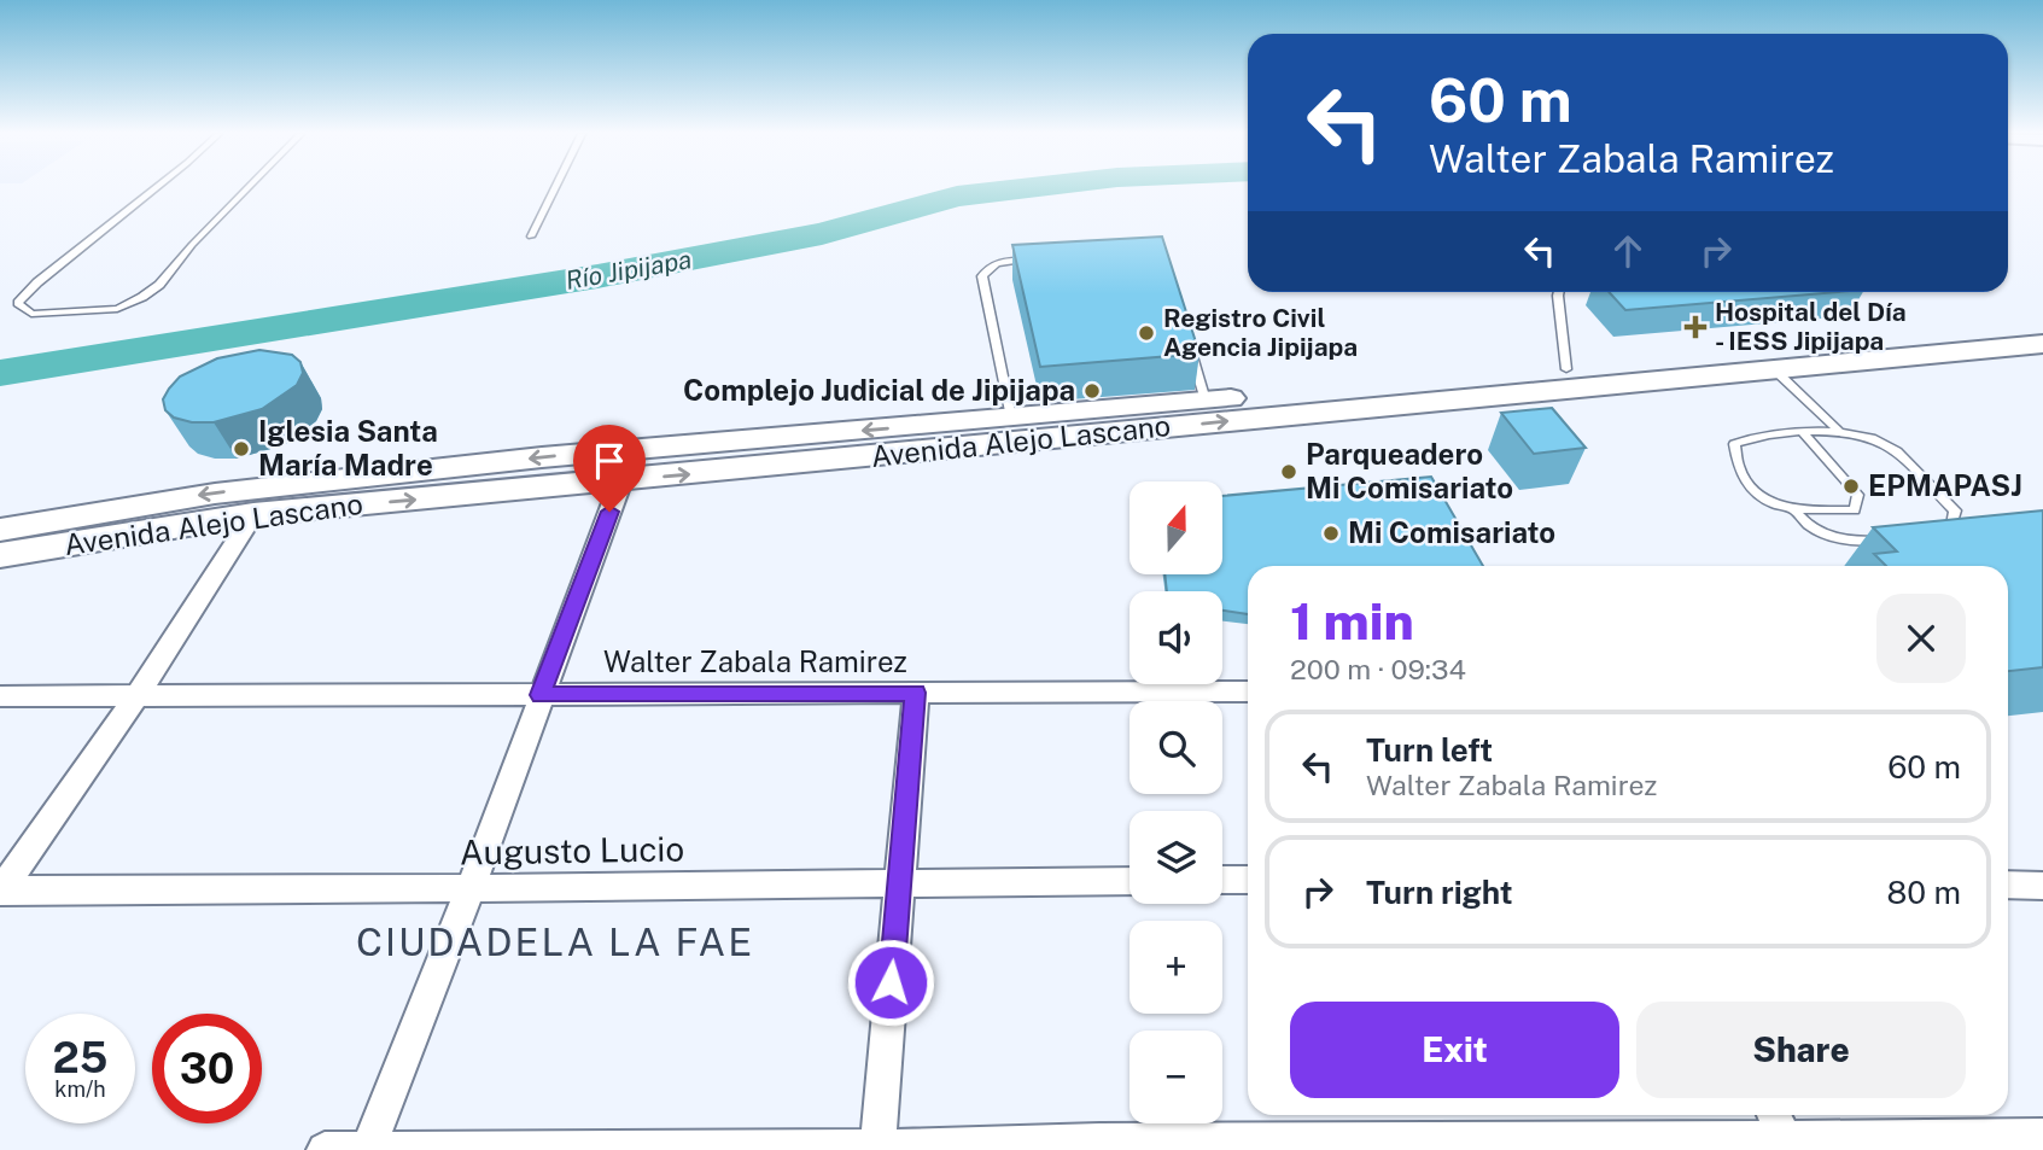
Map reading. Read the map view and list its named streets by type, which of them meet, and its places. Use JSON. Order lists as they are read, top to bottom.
{
  "streets": {
    "main road": ["Avenida Alejo Lascano"],
    "street": ["Walter Zabala Ramirez", "Augusto Lucio"]
  },
  "districts": ["CIUDADELA LA FAE"],
  "water": ["Río Jipijapa"],
  "places": {
    "health": ["Hospital del Día - IESS Jipijapa"],
    "other": [
      "Registro Civil Agencia Jipijapa",
      "Complejo Judicial de Jipijapa",
      "Iglesia Santa María Madre",
      "Parqueadero Mi Comisariato",
      "EPMAPASJ",
      "Mi Comisariato"
    ]
  },
  "north": "top",
  "page": {
    "turn": ["60 m", "Walter Zabala Ramirez"],
    "map_buttons": ["+", "−"],
    "heading": ["1 min", "200 m · 09:34"],
    "list": [
      {
        "name": "Turn left",
        "note": "Walter Zabala Ramirez",
        "value": "60 m"
      },
      {
        "name": "Turn right",
        "value": "80 m"
      }
    ],
    "buttons": ["Exit", "Share"],
    "speed": "25 km/h",
    "limit": "30"
  }
}
